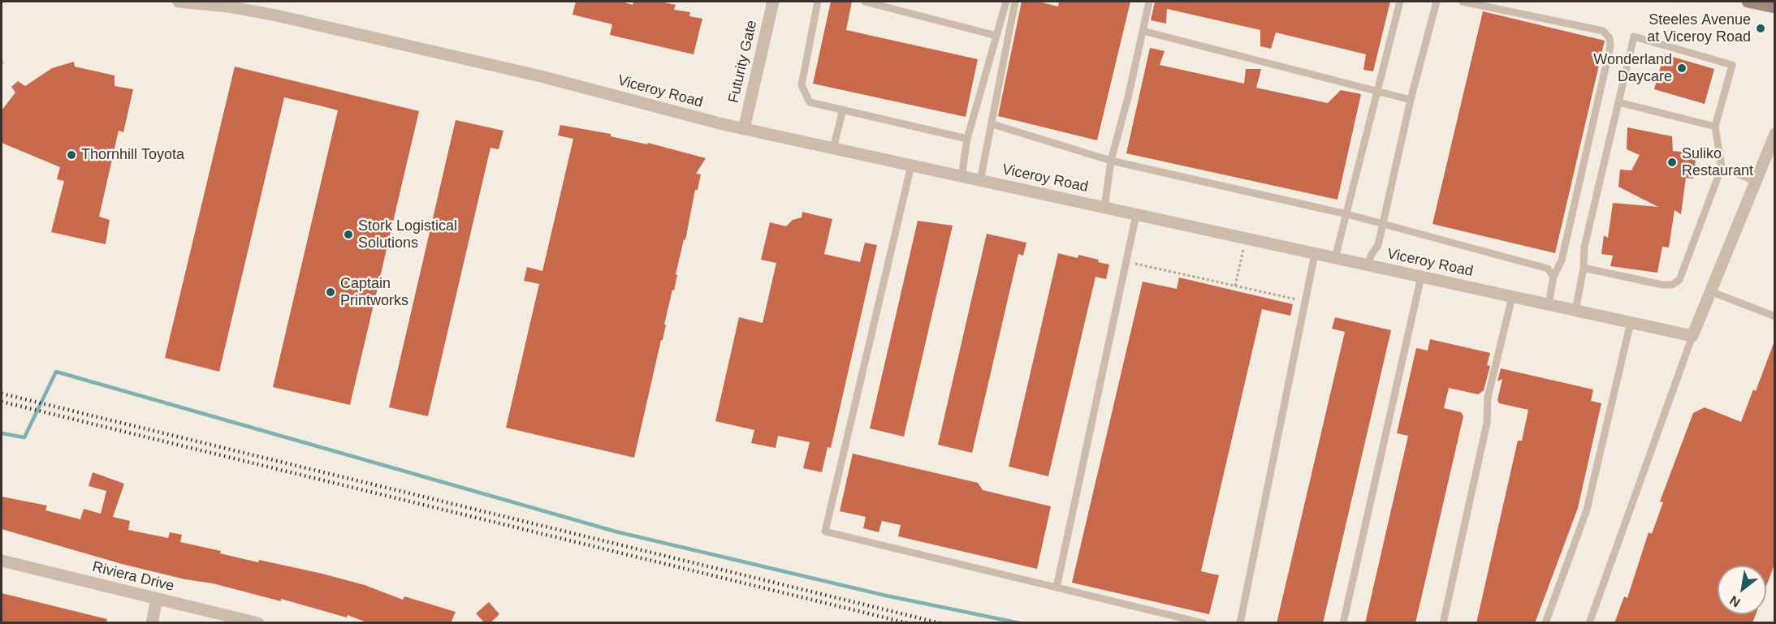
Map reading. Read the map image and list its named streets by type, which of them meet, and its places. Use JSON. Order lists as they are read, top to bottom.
{
  "streets": {
    "street": ["Futurity Gate", "Viceroy Road", "Riviera Drive"]
  },
  "crossings": [
    ["Futurity Gate", "Viceroy Road"]
  ],
  "places": [
    "Steeles Avenue at Viceroy Road",
    "Wonderland Daycare",
    "Thornhill Toyota",
    "Suliko Restaurant",
    "Stork Logistical Solutions",
    "Captain Printworks"
  ],
  "north": "bottom left"
}
